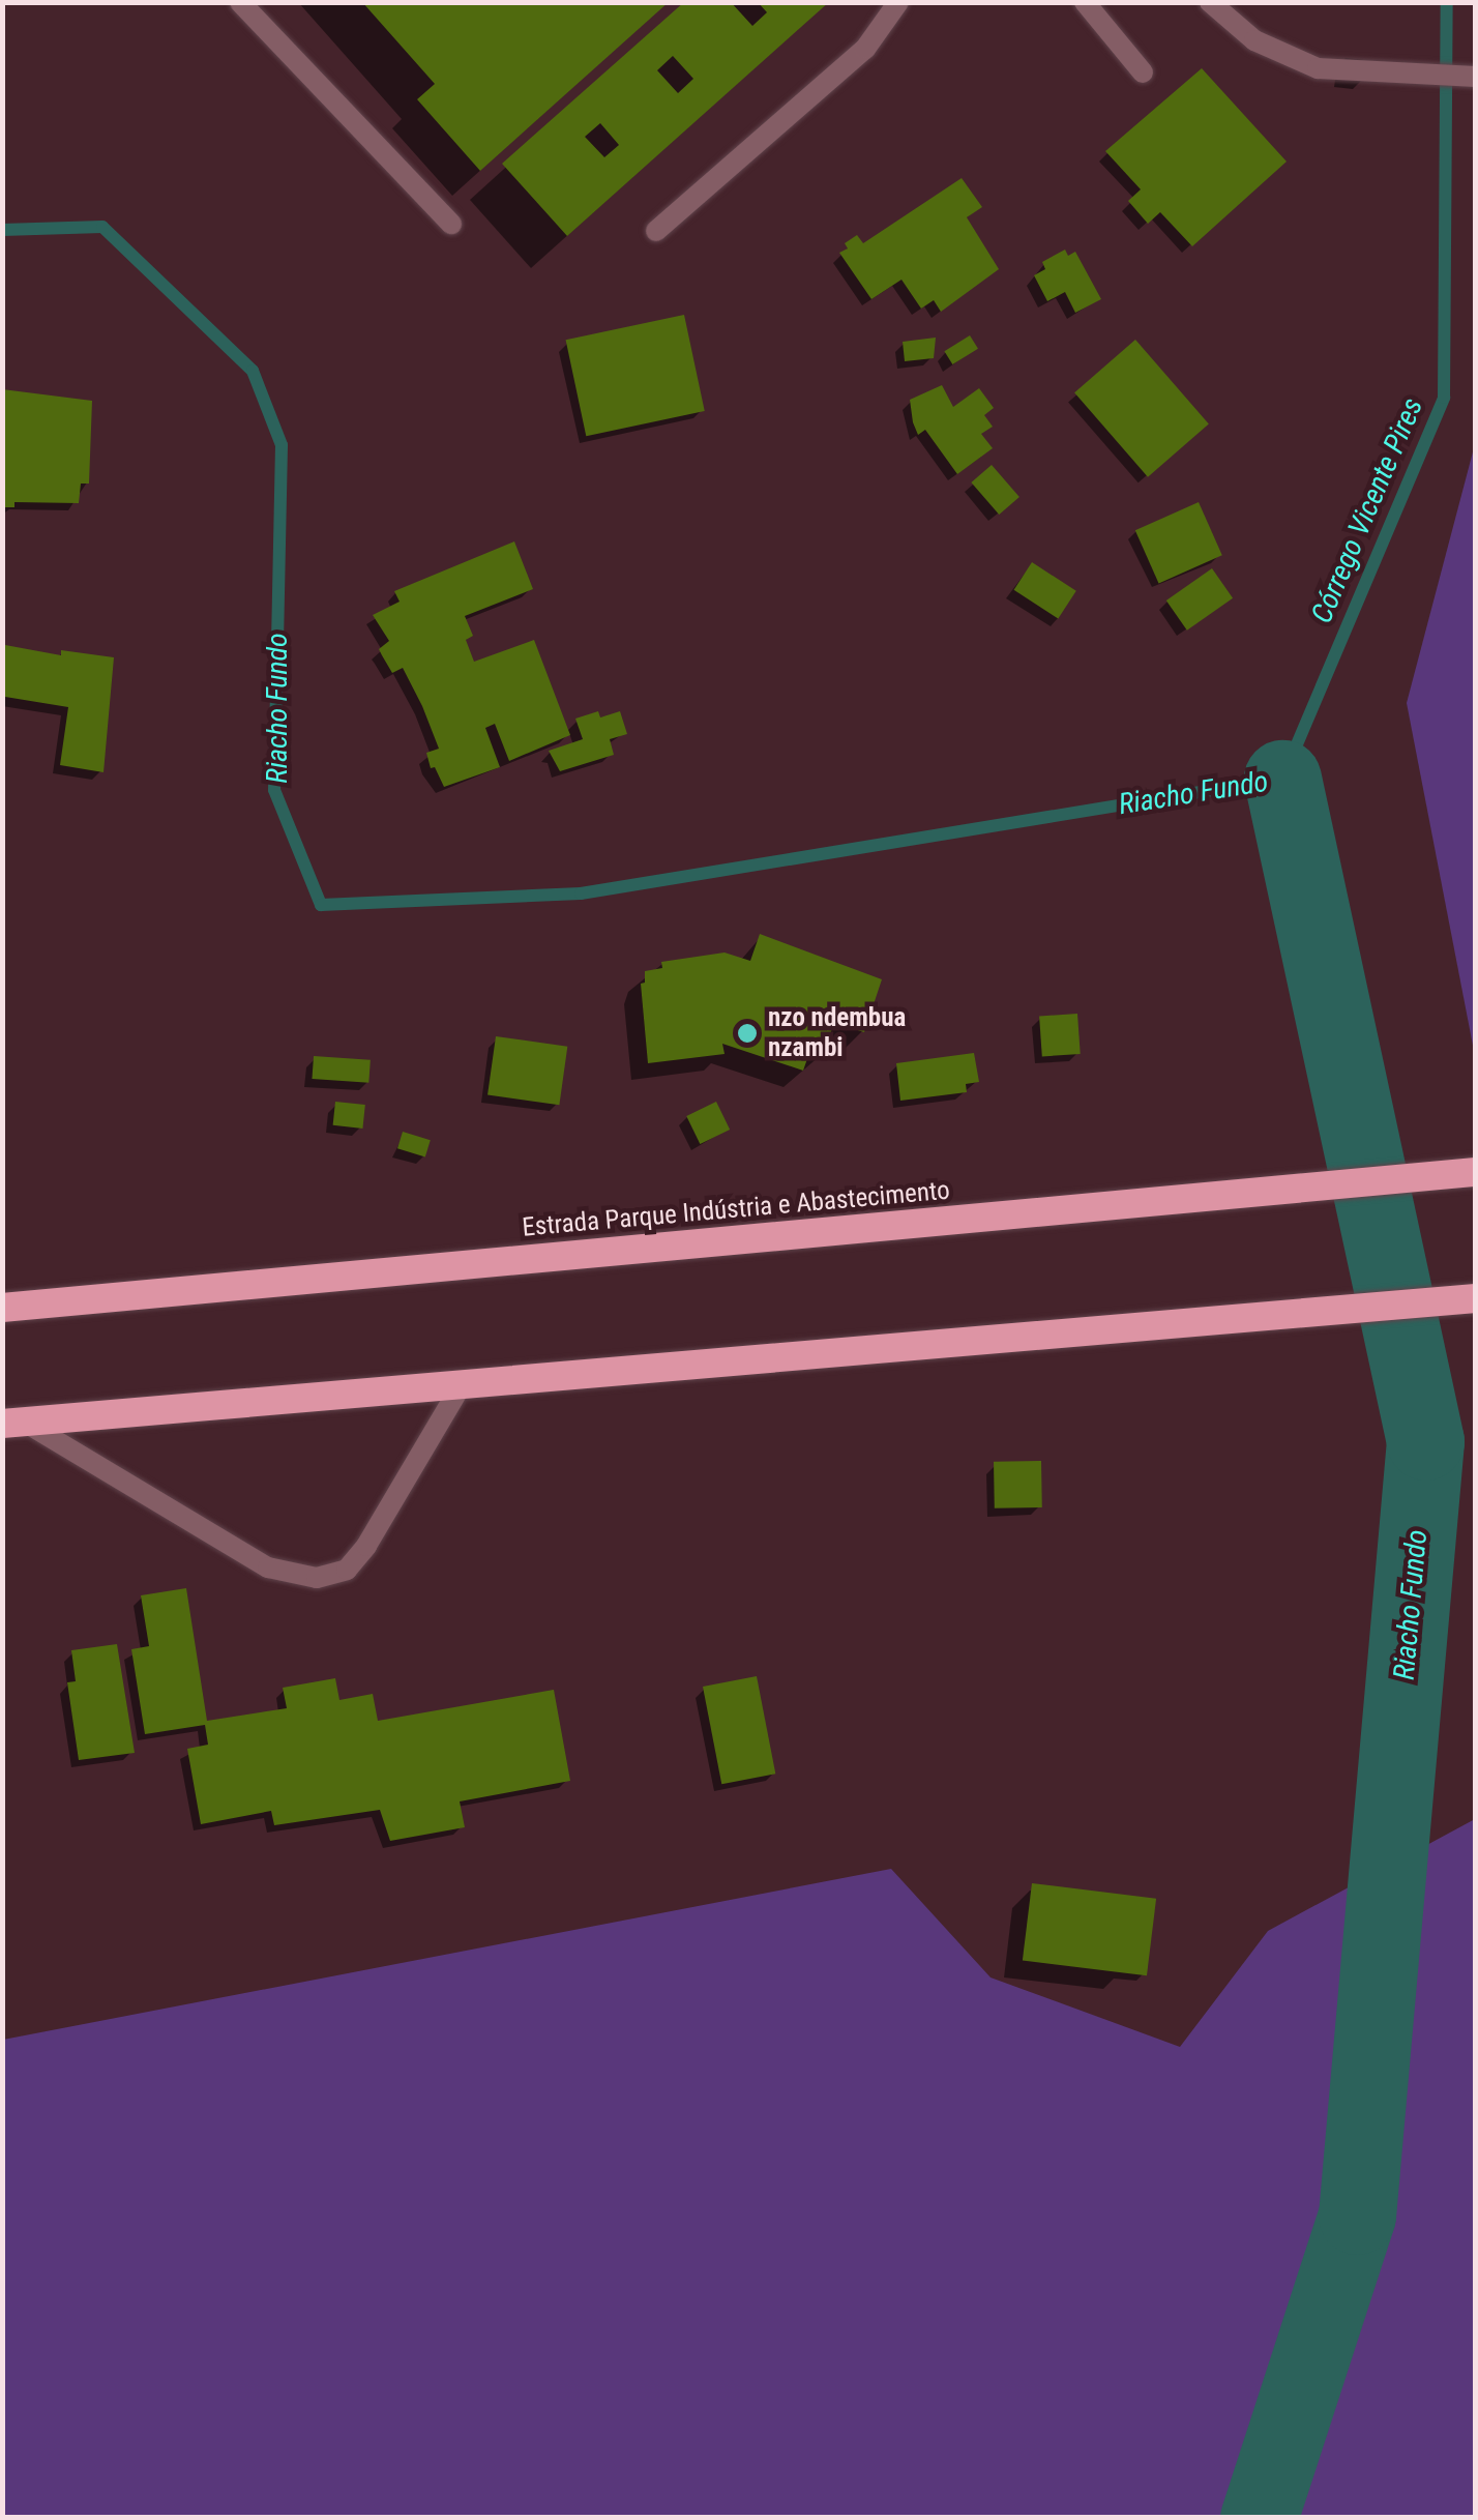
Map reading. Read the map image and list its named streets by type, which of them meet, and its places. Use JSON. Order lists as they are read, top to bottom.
{
  "streets": {
    "highway": ["Estrada Parque Indústria e Abastecimento"]
  },
  "water": ["Córrego Vicente Pires", "Riacho Fundo"],
  "places": ["nzo ndembua nzambi"]
}
